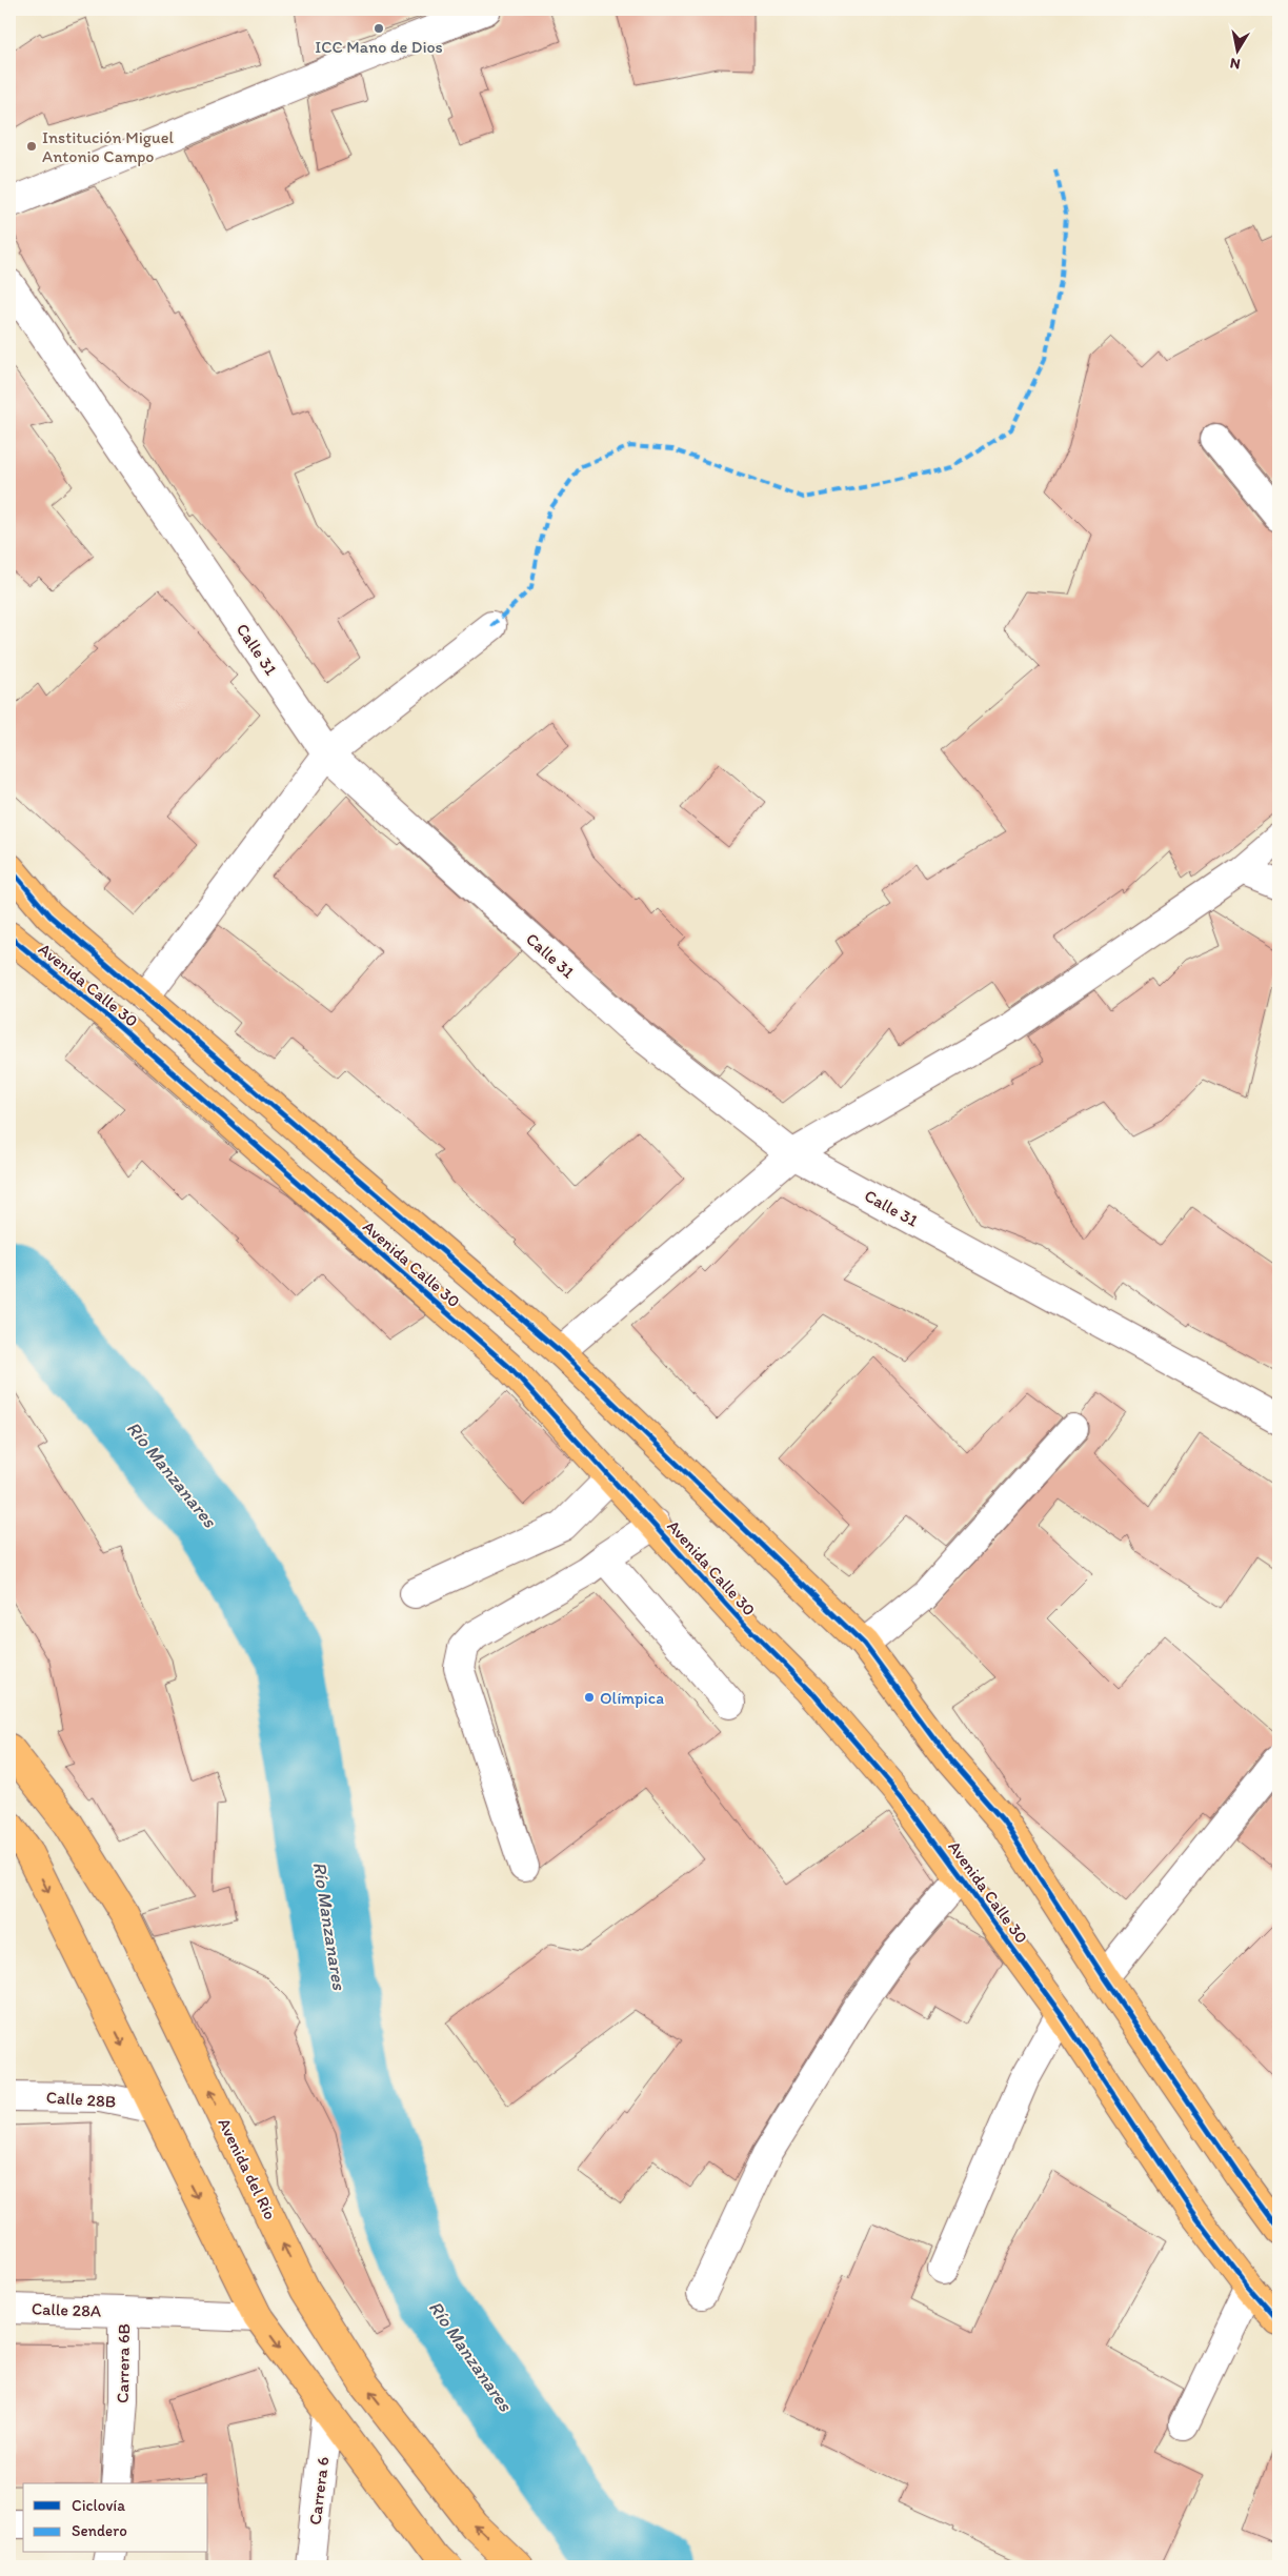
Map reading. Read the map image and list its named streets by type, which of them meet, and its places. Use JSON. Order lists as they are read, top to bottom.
{
  "streets": {
    "main road": ["Avenida Calle 30", "Avenida del Río"],
    "street": [
      "Calle 31",
      "Calle 28B",
      "Calle 28A",
      "Carrera 6B",
      "Carrera 6"
    ]
  },
  "crossings": [
    ["Calle 28A", "Carrera 6B"]
  ],
  "water": ["Río Manzanares"],
  "places": ["ICC Mano de Dios", "Institución Miguel Antonio Campo", "Olímpica"],
  "legend": ["Ciclovía", "Sendero"],
  "north": "bottom"
}
